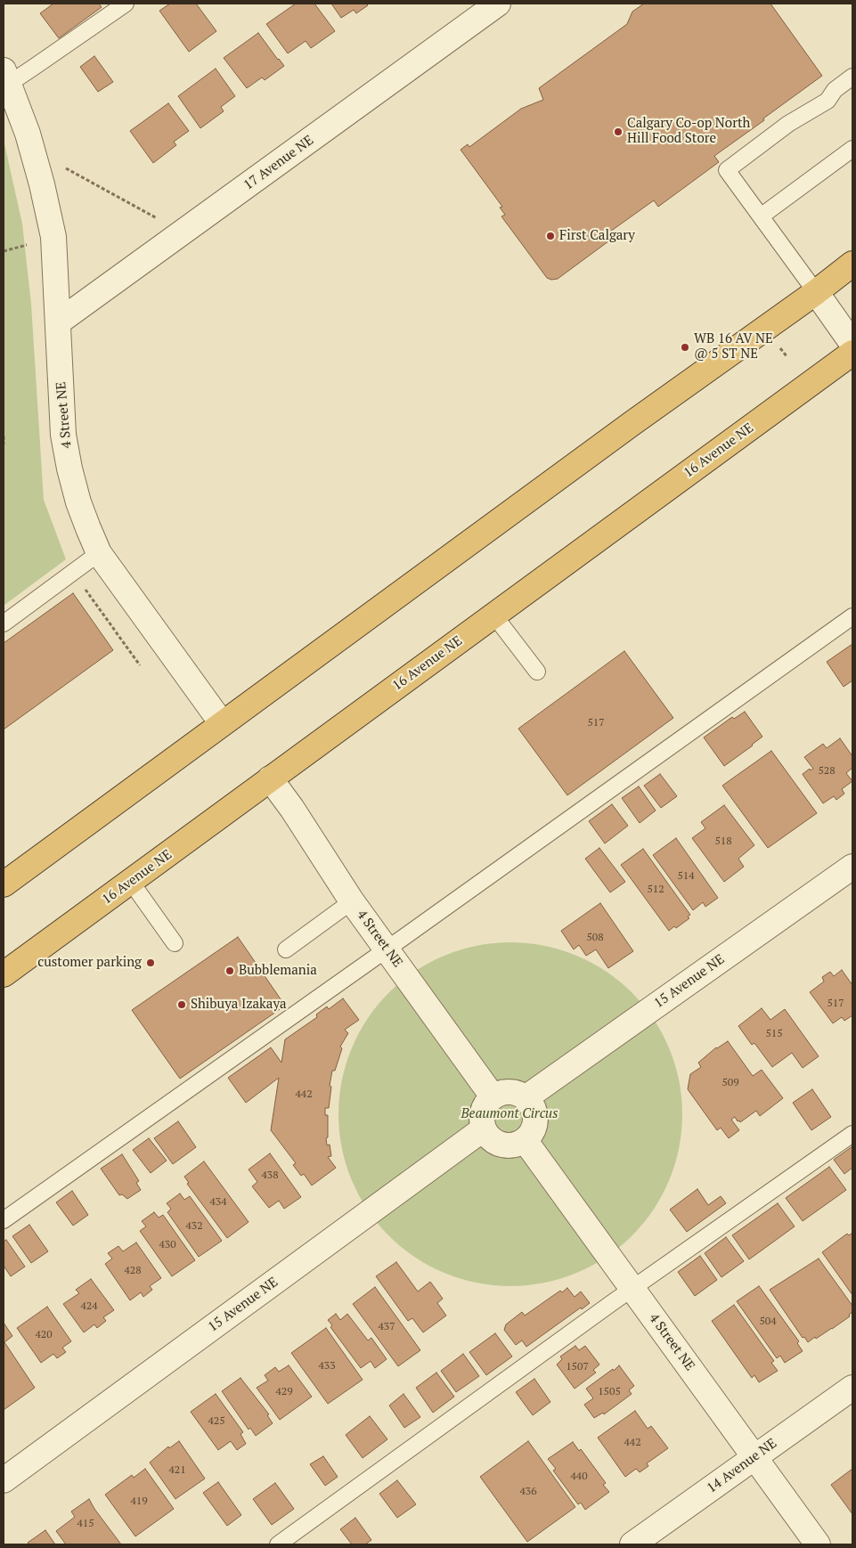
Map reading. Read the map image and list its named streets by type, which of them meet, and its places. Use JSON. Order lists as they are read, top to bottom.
{
  "streets": {
    "highway": ["16 Avenue NE"],
    "street": [
      "17 Avenue NE",
      "4 Street NE",
      "15 Avenue NE",
      "14 Avenue NE"
    ]
  },
  "crossings": [
    ["17 Avenue NE", "4 Street NE"],
    ["4 Street NE", "16 Avenue NE"],
    ["4 Street NE", "15 Avenue NE"],
    ["4 Street NE", "14 Avenue NE"]
  ],
  "parks": ["Beaumont Circus"],
  "places": [
    "Calgary Co-op North Hill Food Store",
    "First Calgary",
    "WB 16 AV NE @ 5 ST NE",
    "customer parking",
    "Bubblemania",
    "Shibuya Izakaya"
  ],
  "house_numbers": [
    "517",
    "528",
    "518",
    "514",
    "512",
    "508",
    "517",
    "515",
    "509",
    "442",
    "438",
    "434",
    "432",
    "430",
    "428",
    "424",
    "504",
    "437",
    "420",
    "433",
    "1507",
    "429",
    "1505",
    "425",
    "442",
    "421",
    "440",
    "436",
    "419",
    "415"
  ]
}
